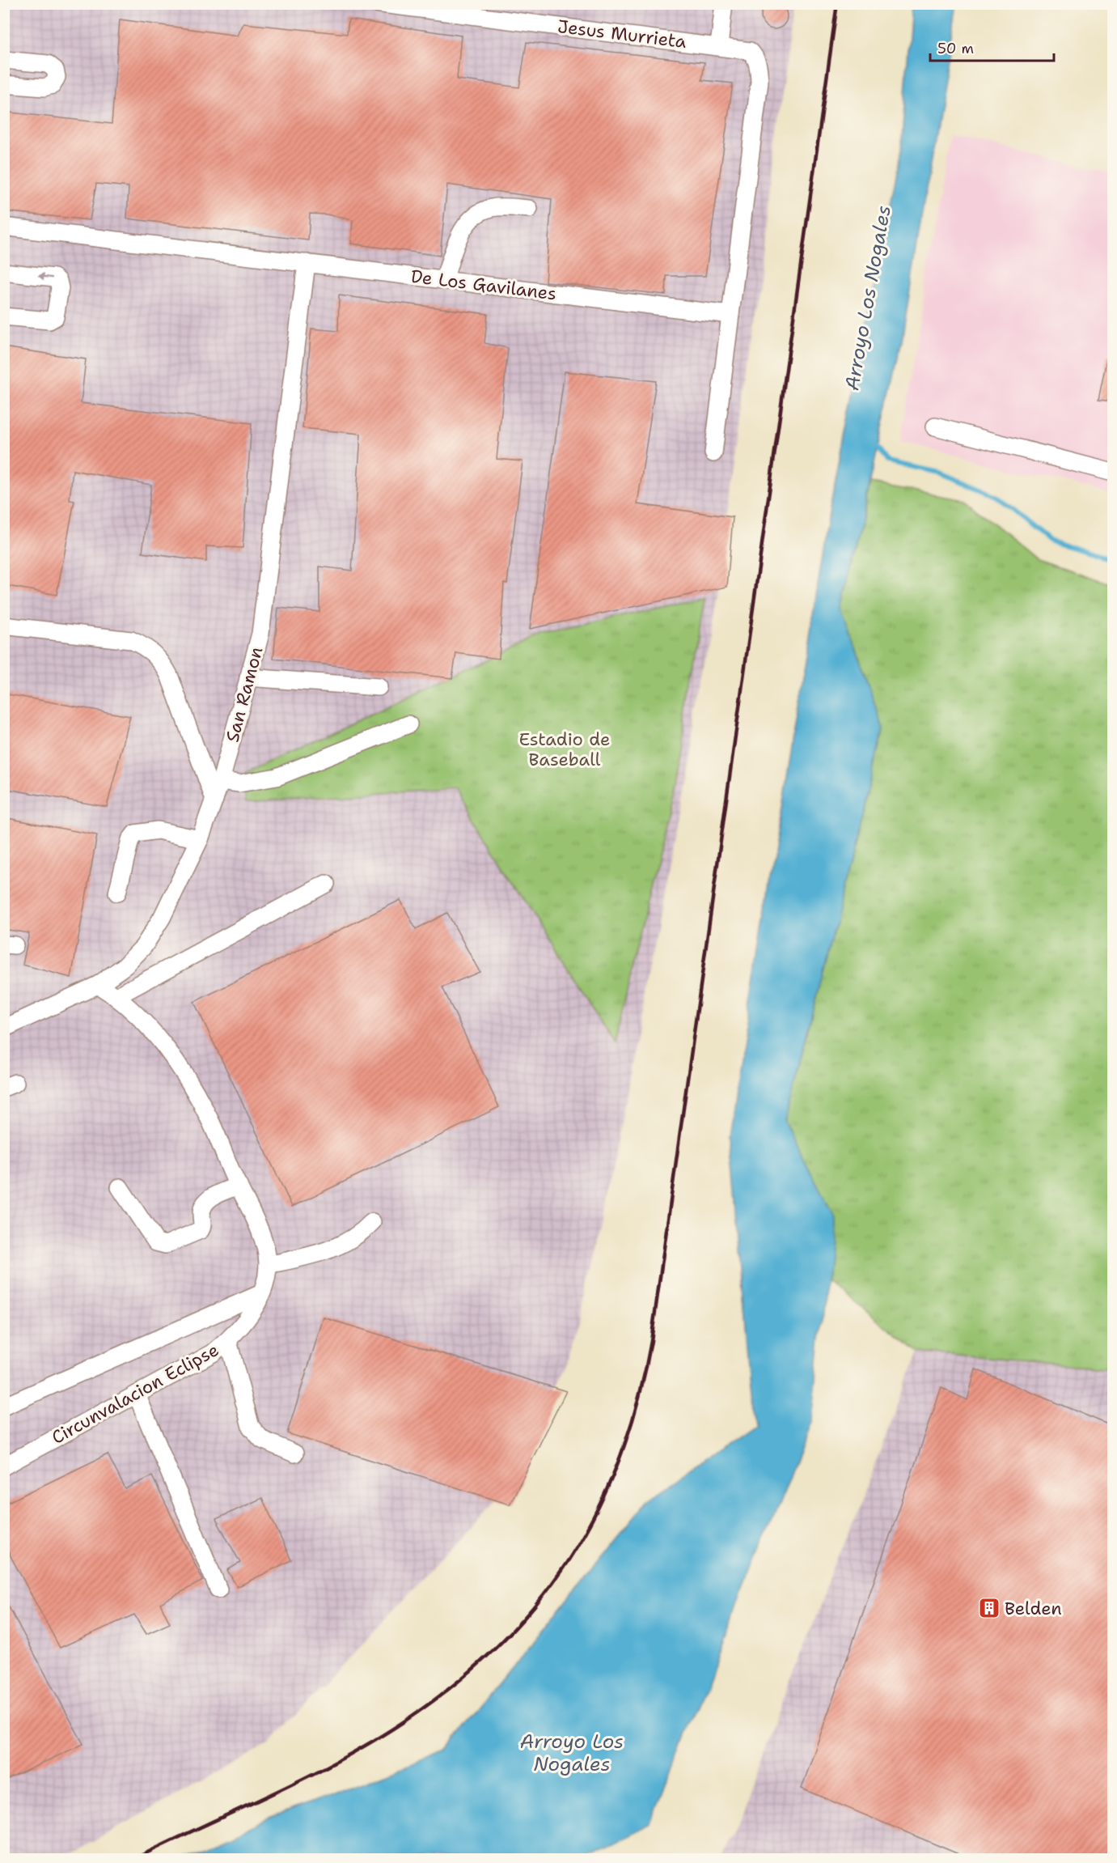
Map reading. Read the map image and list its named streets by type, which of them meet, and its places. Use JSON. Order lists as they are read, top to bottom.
{
  "streets": {
    "lane": [
      "Jesus Murrieta",
      "De Los Gavilanes",
      "San Ramon",
      "Circunvalacion Eclipse"
    ]
  },
  "crossings": [
    ["Jesus Murrieta", "De Los Gavilanes"],
    ["De Los Gavilanes", "San Ramon"]
  ],
  "water": ["Arroyo Los Nogales"],
  "parks": ["Estadio de Baseball"],
  "places": {
    "building": ["Belden"]
  },
  "scale_bar": "50 m"
}
